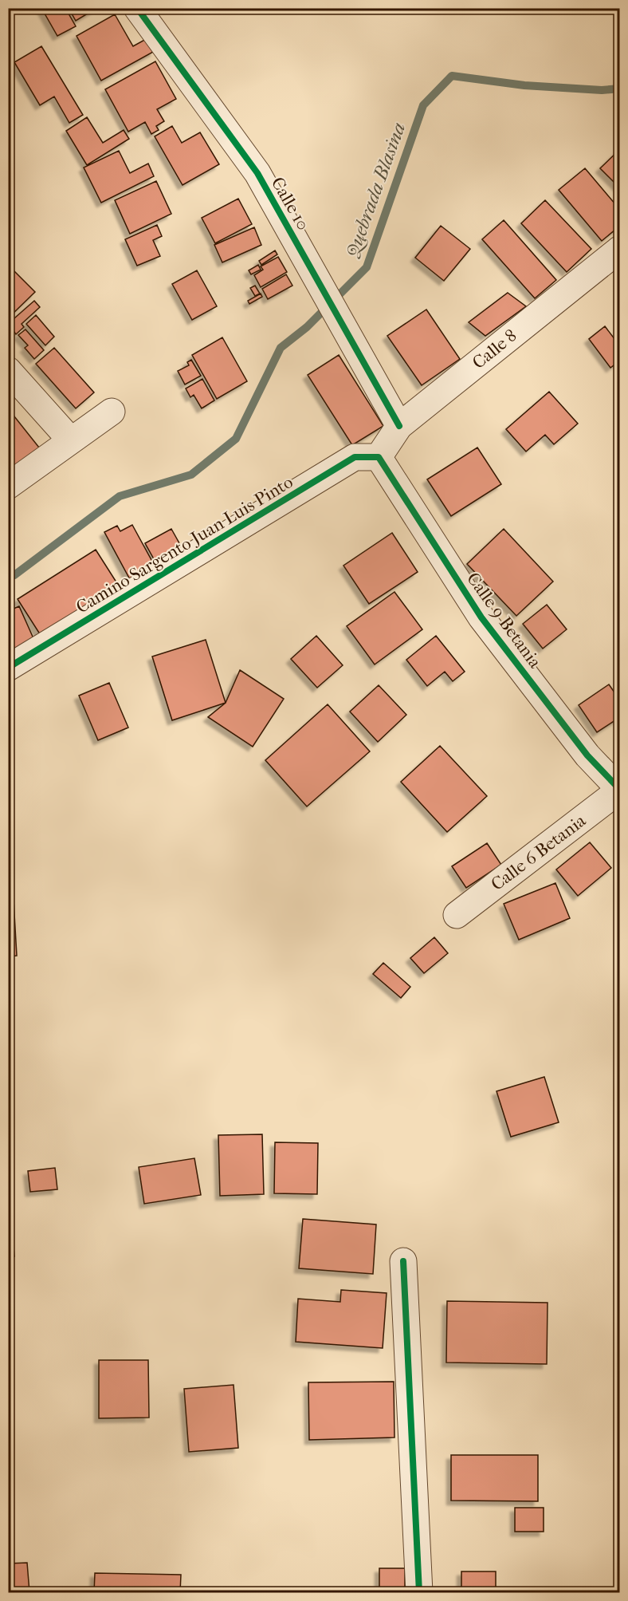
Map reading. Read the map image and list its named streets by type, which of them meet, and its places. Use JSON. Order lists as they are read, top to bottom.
{
  "streets": {
    "street": [
      "Calle 10",
      "Calle 8",
      "Camino Sargento Juan Luis Pinto",
      "Calle 9 Betania",
      "Calle 6 Betania"
    ]
  },
  "crossings": [
    ["Calle 10", "Calle 8"],
    ["Calle 8", "Camino Sargento Juan Luis Pinto"],
    ["Calle 8", "Calle 9 Betania"],
    ["Camino Sargento Juan Luis Pinto", "Calle 9 Betania"],
    ["Calle 9 Betania", "Calle 6 Betania"]
  ],
  "water": ["Quebrada Blasina"]
}
